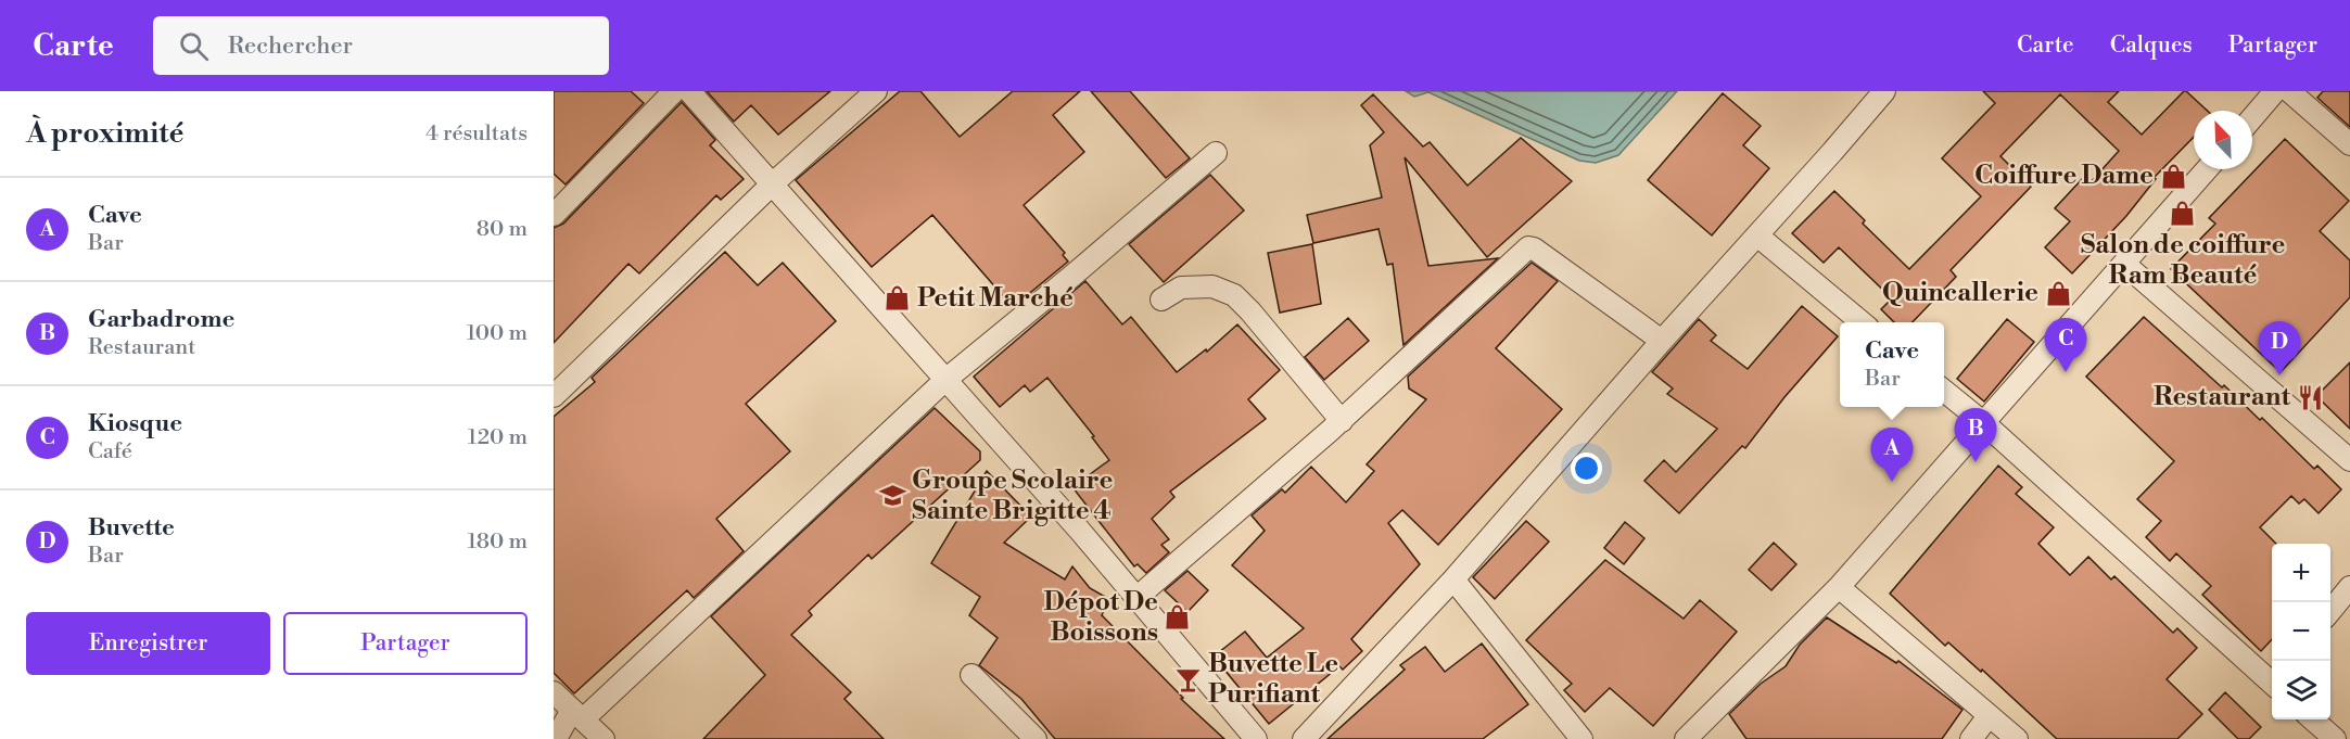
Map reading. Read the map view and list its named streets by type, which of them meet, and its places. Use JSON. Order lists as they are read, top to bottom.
{
  "places": {
    "shop": [
      "Coiffure Dame",
      "Salon de coiffure Ram Beauté",
      "Quincallerie",
      "Petit Marché",
      "Dépot De Boissons"
    ],
    "restaurant": ["Restaurant"],
    "school or university": ["Groupe Scolaire Sainte Brigitte 4"],
    "bar": ["Buvette Le Purifiant"]
  },
  "north": "top left",
  "page": {
    "header": "Carte",
    "search": "Rechercher",
    "nav": ["Carte", "Calques", "Partager"],
    "heading": ["À proximité", "4 résultats"],
    "list": [
      {
        "mark": "A",
        "name": "Cave",
        "note": "Bar",
        "value": "80 m"
      },
      {
        "mark": "B",
        "name": "Garbadrome",
        "note": "Restaurant",
        "value": "100 m"
      },
      {
        "mark": "C",
        "name": "Kiosque",
        "note": "Café",
        "value": "120 m"
      },
      {
        "mark": "D",
        "name": "Buvette",
        "note": "Bar",
        "value": "180 m"
      }
    ],
    "pins": [
      "C",
      "D",
      "B",
      "A"
    ],
    "popup": ["Cave", "Bar"],
    "map_buttons": ["+", "−"],
    "buttons": ["Enregistrer", "Partager"]
  }
}
